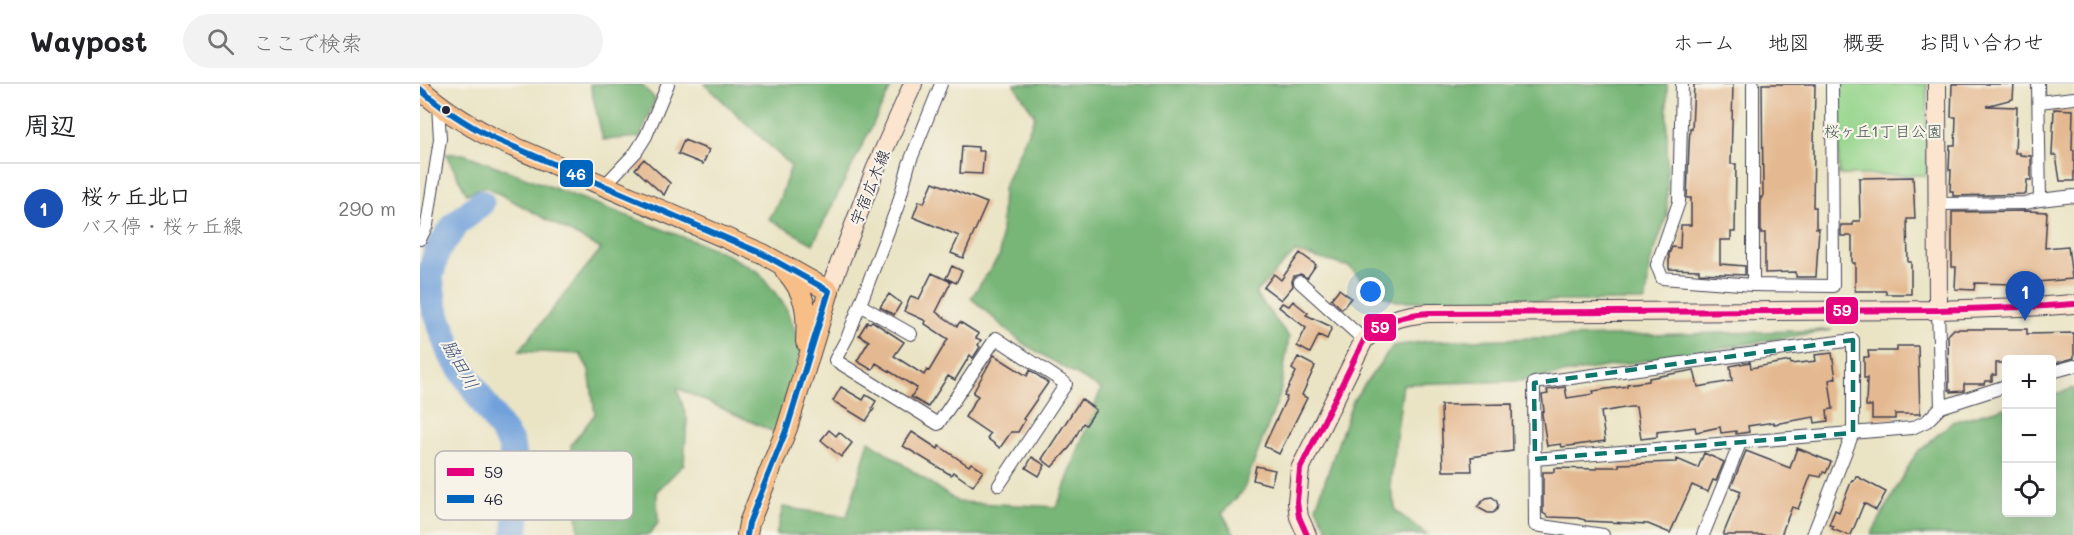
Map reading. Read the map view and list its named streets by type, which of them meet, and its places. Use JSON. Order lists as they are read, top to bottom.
{
  "streets": {
    "street": ["宇宿広木線"]
  },
  "water": ["脇田川"],
  "parks": ["桜ヶ丘1丁目公園"],
  "lines": ["transit line 46", "transit line 59"],
  "legend": ["59", "46"],
  "page": {
    "header": "Waypost",
    "search": "ここで検索",
    "nav": [
      "ホーム",
      "地図",
      "概要",
      "お問い合わせ"
    ],
    "heading": "周辺",
    "list": [
      {
        "mark": "1",
        "name": "桜ヶ丘北口",
        "note": "バス停 · 桜ヶ丘線",
        "value": "290 m"
      }
    ],
    "pins": "1",
    "map_buttons": ["+", "−"]
  }
}
